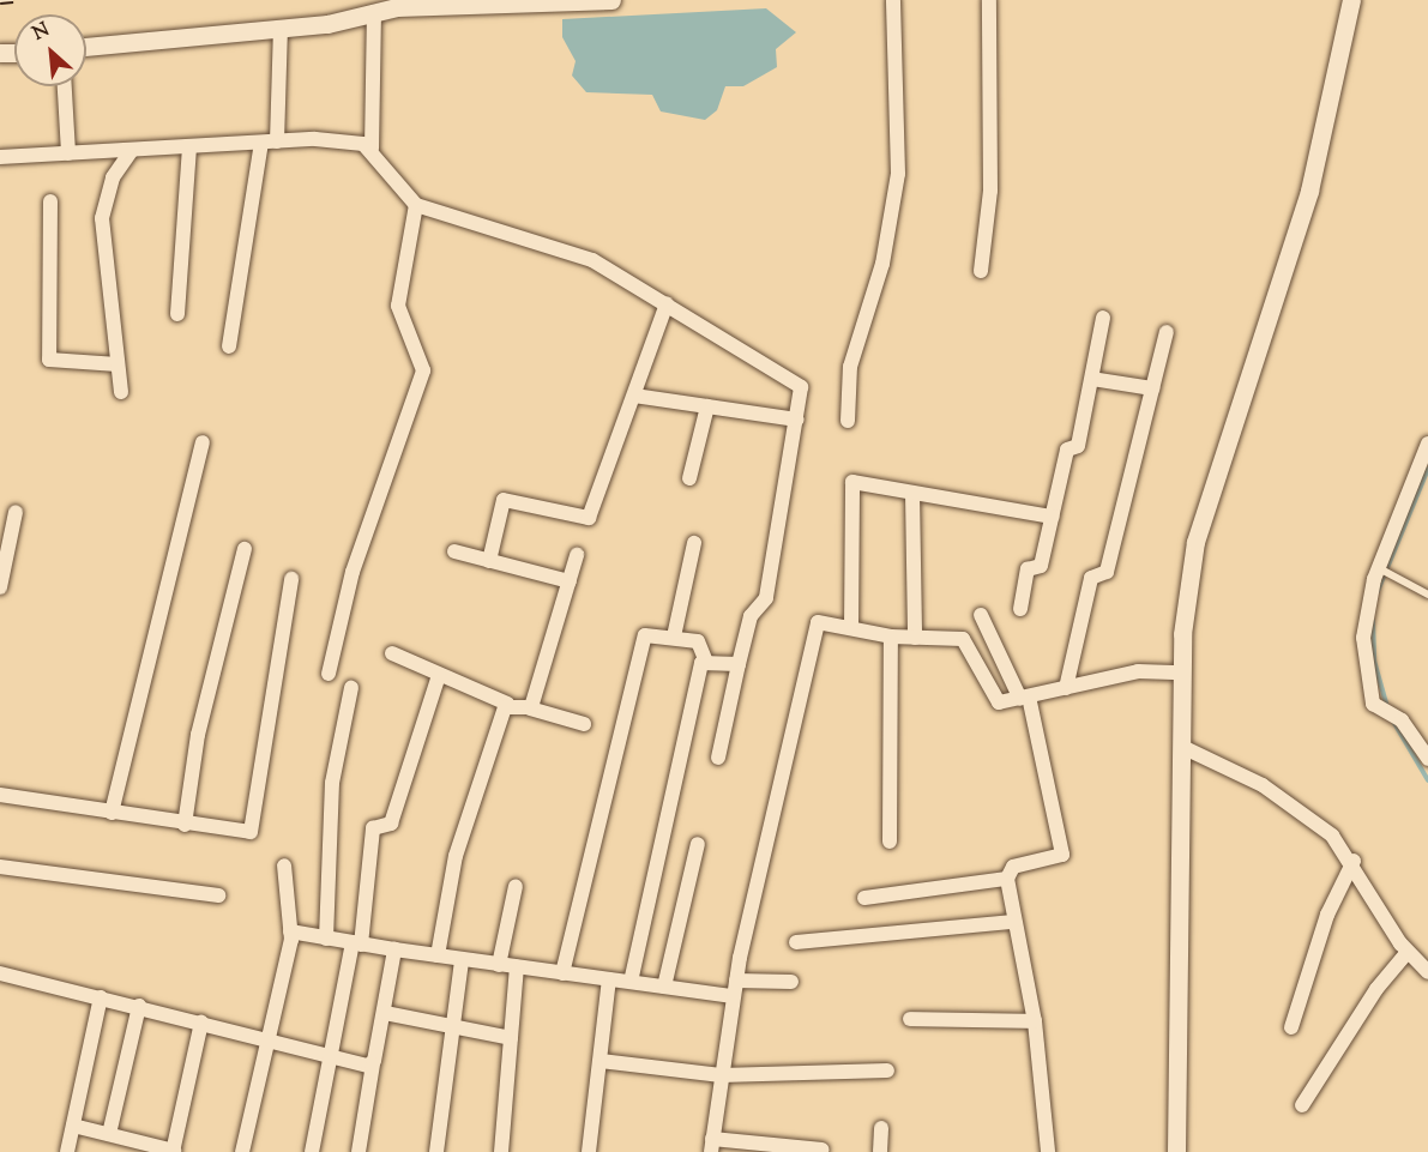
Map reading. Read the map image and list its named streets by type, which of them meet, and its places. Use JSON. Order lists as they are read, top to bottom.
{
  "north": "top left"
}
